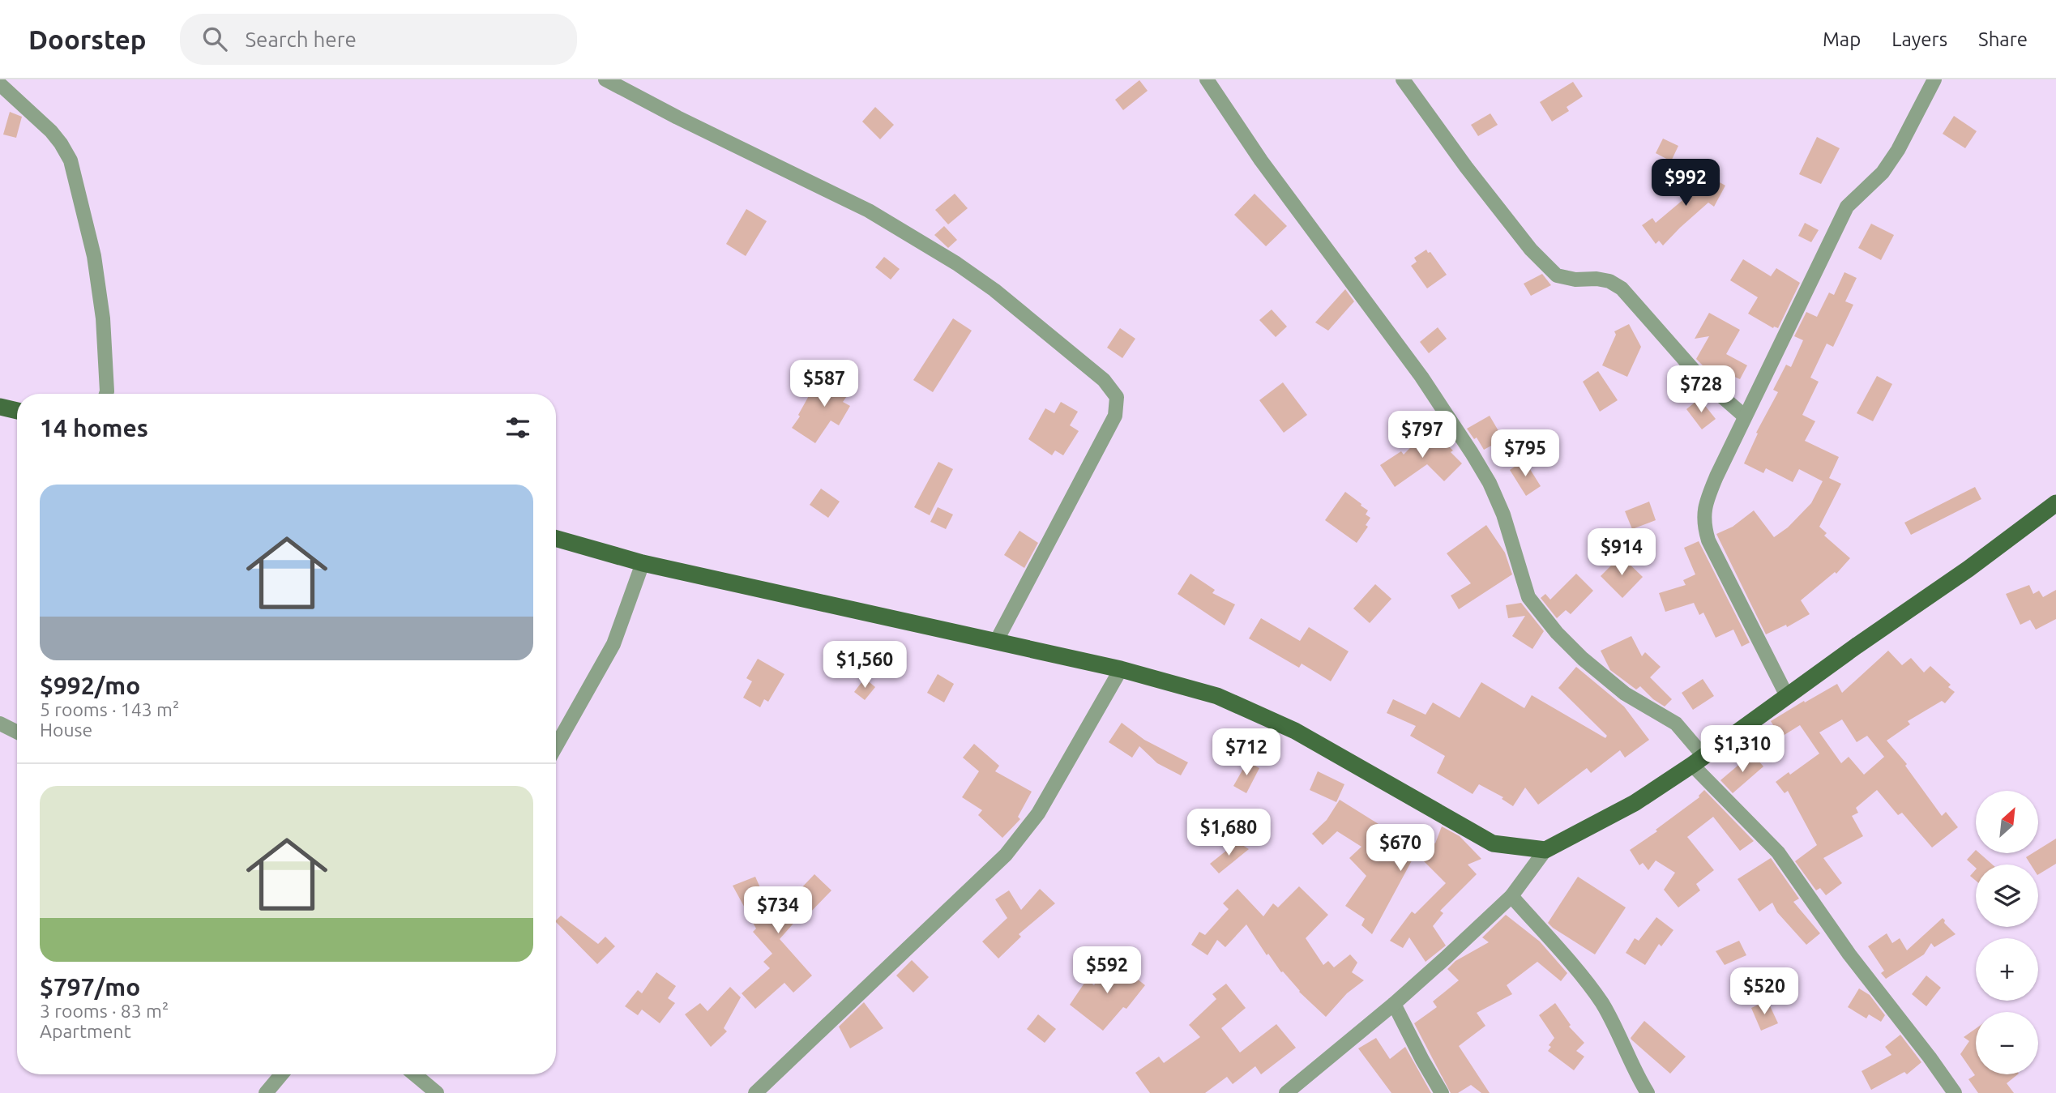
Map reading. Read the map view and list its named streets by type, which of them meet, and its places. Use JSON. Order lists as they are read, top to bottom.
{
  "north": "top right",
  "page": {
    "header": "Doorstep",
    "search": "Search here",
    "nav": ["Map", "Layers", "Share"],
    "price": [
      "$992",
      "$587",
      "$728",
      "$797",
      "$795",
      "$914",
      "$1,560",
      "$1,310",
      "$712",
      "$1,680",
      "$670",
      "$734",
      "$592",
      "$520"
    ],
    "heading": "14 homes",
    "list": [
      {
        "name": "$992/mo",
        "note": "5 rooms · 143 m² · House"
      },
      {
        "name": "$797/mo",
        "note": "3 rooms · 83 m² · Apartment"
      }
    ],
    "map_buttons": ["+", "−"]
  }
}
